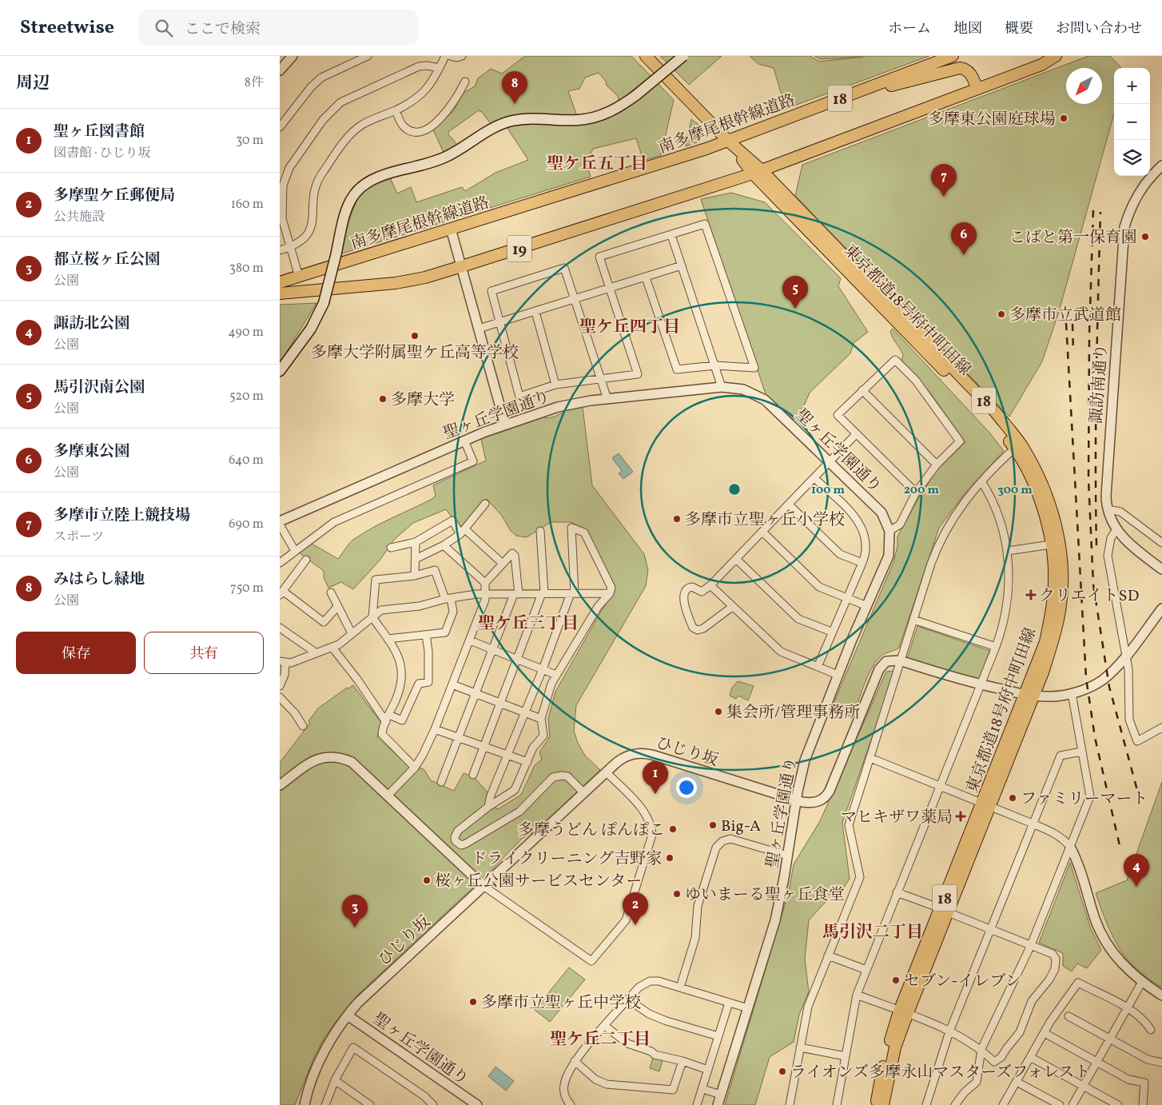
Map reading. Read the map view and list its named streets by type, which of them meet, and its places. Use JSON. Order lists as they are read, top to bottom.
{
  "streets": {
    "main road": [
      "18",
      "南多摩尾根幹線道路",
      "19",
      "東京都道18号府中町田線"
    ],
    "street": ["諏訪南通り", "聖ヶ丘学園通り", "ひじり坂"]
  },
  "crossings": [
    ["18", "19"],
    ["18", "東京都道18号府中町田線"],
    ["19", "東京都道18号府中町田線"],
    ["聖ヶ丘学園通り", "ひじり坂"]
  ],
  "districts": [
    "聖ケ丘五丁目",
    "聖ケ丘四丁目",
    "聖ケ丘三丁目",
    "馬引沢二丁目",
    "聖ケ丘二丁目"
  ],
  "places": {
    "other": [
      "多摩東公園庭球場",
      "こばと第一保育園",
      "多摩市立武道館",
      "多摩大学附属聖ケ丘高等学校",
      "多摩大学",
      "多摩市立聖ヶ丘小学校",
      "集会所/管理事務所",
      "ファミリーマート",
      "Big-A",
      "多摩うどん ぽんぽこ",
      "ドライクリーニング吉野家",
      "桜ヶ丘公園サービスセンター",
      "ゆいまーる聖ヶ丘食堂",
      "セブン-イレブン",
      "多摩市立聖ヶ丘中学校",
      "ライオンズ多摩永山マスターズフォレスト"
    ],
    "health": ["クリエイトSD", "マヒキザワ薬局"]
  },
  "north": "bottom left",
  "page": {
    "header": "Streetwise",
    "search": "ここで検索",
    "nav": [
      "ホーム",
      "地図",
      "概要",
      "お問い合わせ"
    ],
    "heading": ["周辺", "8件"],
    "map_buttons": ["+", "−"],
    "pins": [
      "8",
      "7",
      "6",
      "5",
      "1",
      "4",
      "2",
      "3"
    ],
    "list": [
      {
        "mark": "1",
        "name": "聖ヶ丘図書館",
        "note": "図書館 · ひじり坂",
        "value": "30 m"
      },
      {
        "mark": "2",
        "name": "多摩聖ケ丘郵便局",
        "note": "公共施設",
        "value": "160 m"
      },
      {
        "mark": "3",
        "name": "都立桜ヶ丘公園",
        "note": "公園",
        "value": "380 m"
      },
      {
        "mark": "4",
        "name": "諏訪北公園",
        "note": "公園",
        "value": "490 m"
      },
      {
        "mark": "5",
        "name": "馬引沢南公園",
        "note": "公園",
        "value": "520 m"
      },
      {
        "mark": "6",
        "name": "多摩東公園",
        "note": "公園",
        "value": "640 m"
      },
      {
        "mark": "7",
        "name": "多摩市立陸上競技場",
        "note": "スポーツ",
        "value": "690 m"
      },
      {
        "mark": "8",
        "name": "みはらし緑地",
        "note": "公園",
        "value": "750 m"
      }
    ],
    "buttons": ["保存", "共有"]
  },
  "rings": ["100 m", "200 m", "300 m"]
}
